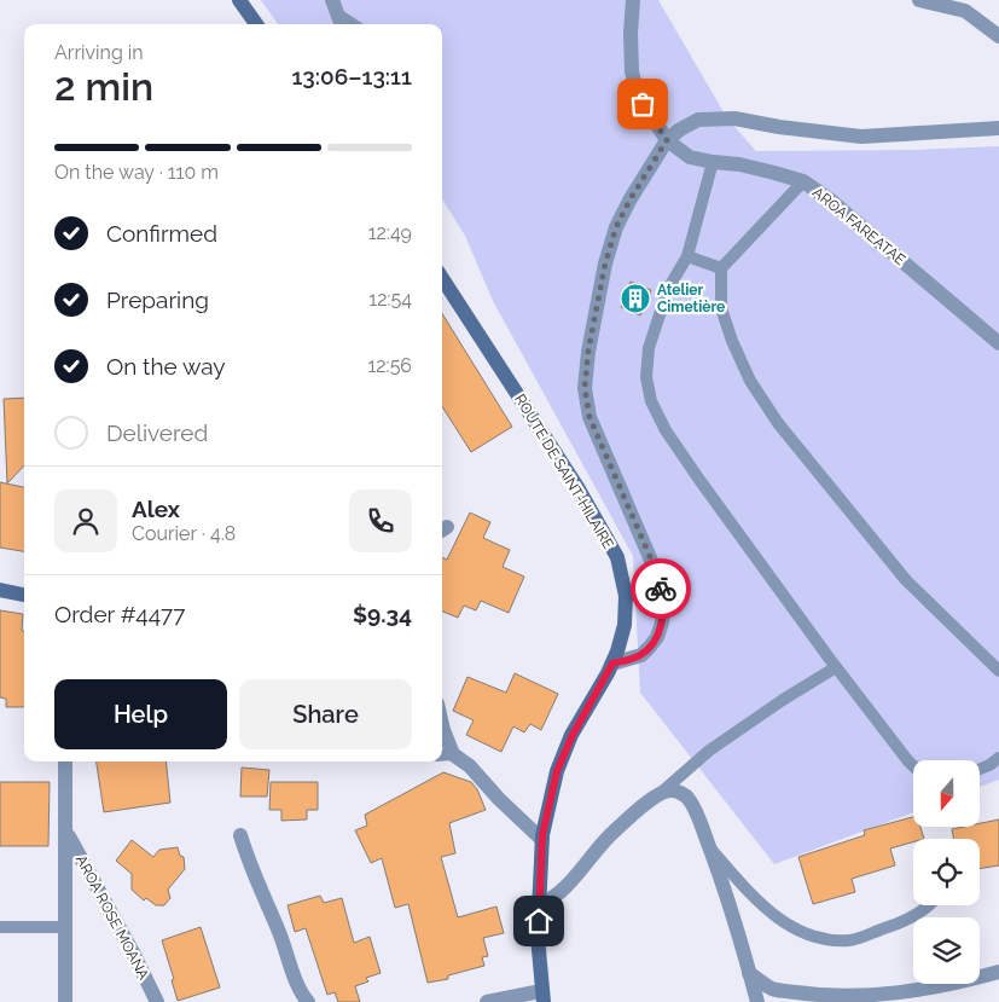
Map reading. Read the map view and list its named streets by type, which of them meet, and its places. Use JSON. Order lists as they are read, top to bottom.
{
  "streets": {
    "main road": ["ROUTE DE SAINT-HILAIRE"],
    "street": ["AROA FAREATAE", "AROA ROSE MOANA"]
  },
  "places": {
    "building": ["Atelier Cimetière"]
  },
  "north": "bottom",
  "page": {
    "heading": ["2 min", "Arriving in", "13:06–13:11"],
    "panel": [
      "Alex",
      "Courier · 4.8",
      "Order #4477",
      "$9.34"
    ],
    "bar": "On the way · 110 m",
    "list": [
      ["Confirmed", "12:49"],
      ["Preparing", "12:54"],
      ["On the way", "12:56"],
      "Delivered"
    ],
    "buttons": ["Help", "Share"]
  }
}
